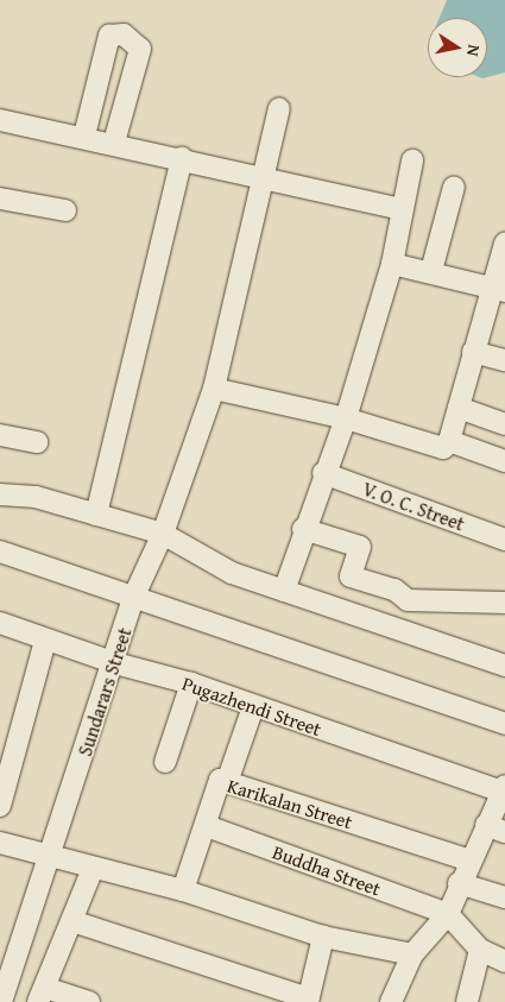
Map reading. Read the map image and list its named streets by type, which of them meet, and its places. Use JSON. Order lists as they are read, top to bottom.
{
  "streets": {
    "street": [
      "V. O. C. Street",
      "Sundarars Street",
      "Pugazhendi Street",
      "Karikalan Street",
      "Buddha Street"
    ]
  },
  "crossings": [
    ["Sundarars Street", "Pugazhendi Street"],
    ["Karikalan Street", "Buddha Street"]
  ],
  "north": "right"
}
